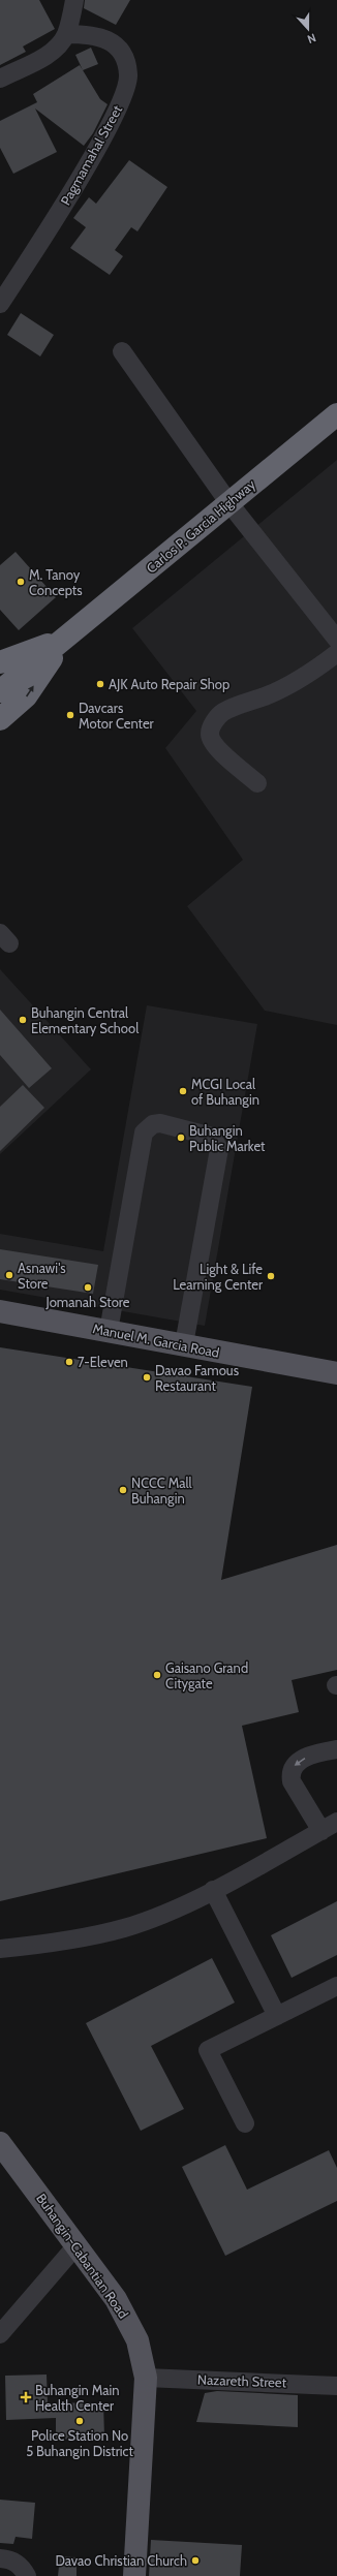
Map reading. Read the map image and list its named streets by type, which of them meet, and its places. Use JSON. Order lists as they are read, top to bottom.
{
  "streets": {
    "highway": ["Carlos P. Garcia Highway"],
    "main road": ["Manuel M. Garcia Road", "Buhangin-Cabantian Road"],
    "street": ["Pagmamahal Street", "Nazareth Street"]
  },
  "crossings": [
    ["Buhangin-Cabantian Road", "Nazareth Street"]
  ],
  "places": {
    "other": [
      "M. Tanoy Concepts",
      "AJK Auto Repair Shop",
      "Davcars Motor Center",
      "Buhangin Central Elementary School",
      "MCGI Local of Buhangin",
      "Buhangin Public Market",
      "Asnawi's Store",
      "Light & Life Learning Center",
      "Jomanah Store",
      "7-Eleven",
      "Davao Famous Restaurant",
      "NCCC Mall Buhangin",
      "Gaisano Grand Citygate",
      "Police Station No 5 Buhangin District",
      "Davao Christian Church"
    ],
    "health": ["Buhangin Main Health Center"]
  },
  "north": "bottom"
}
